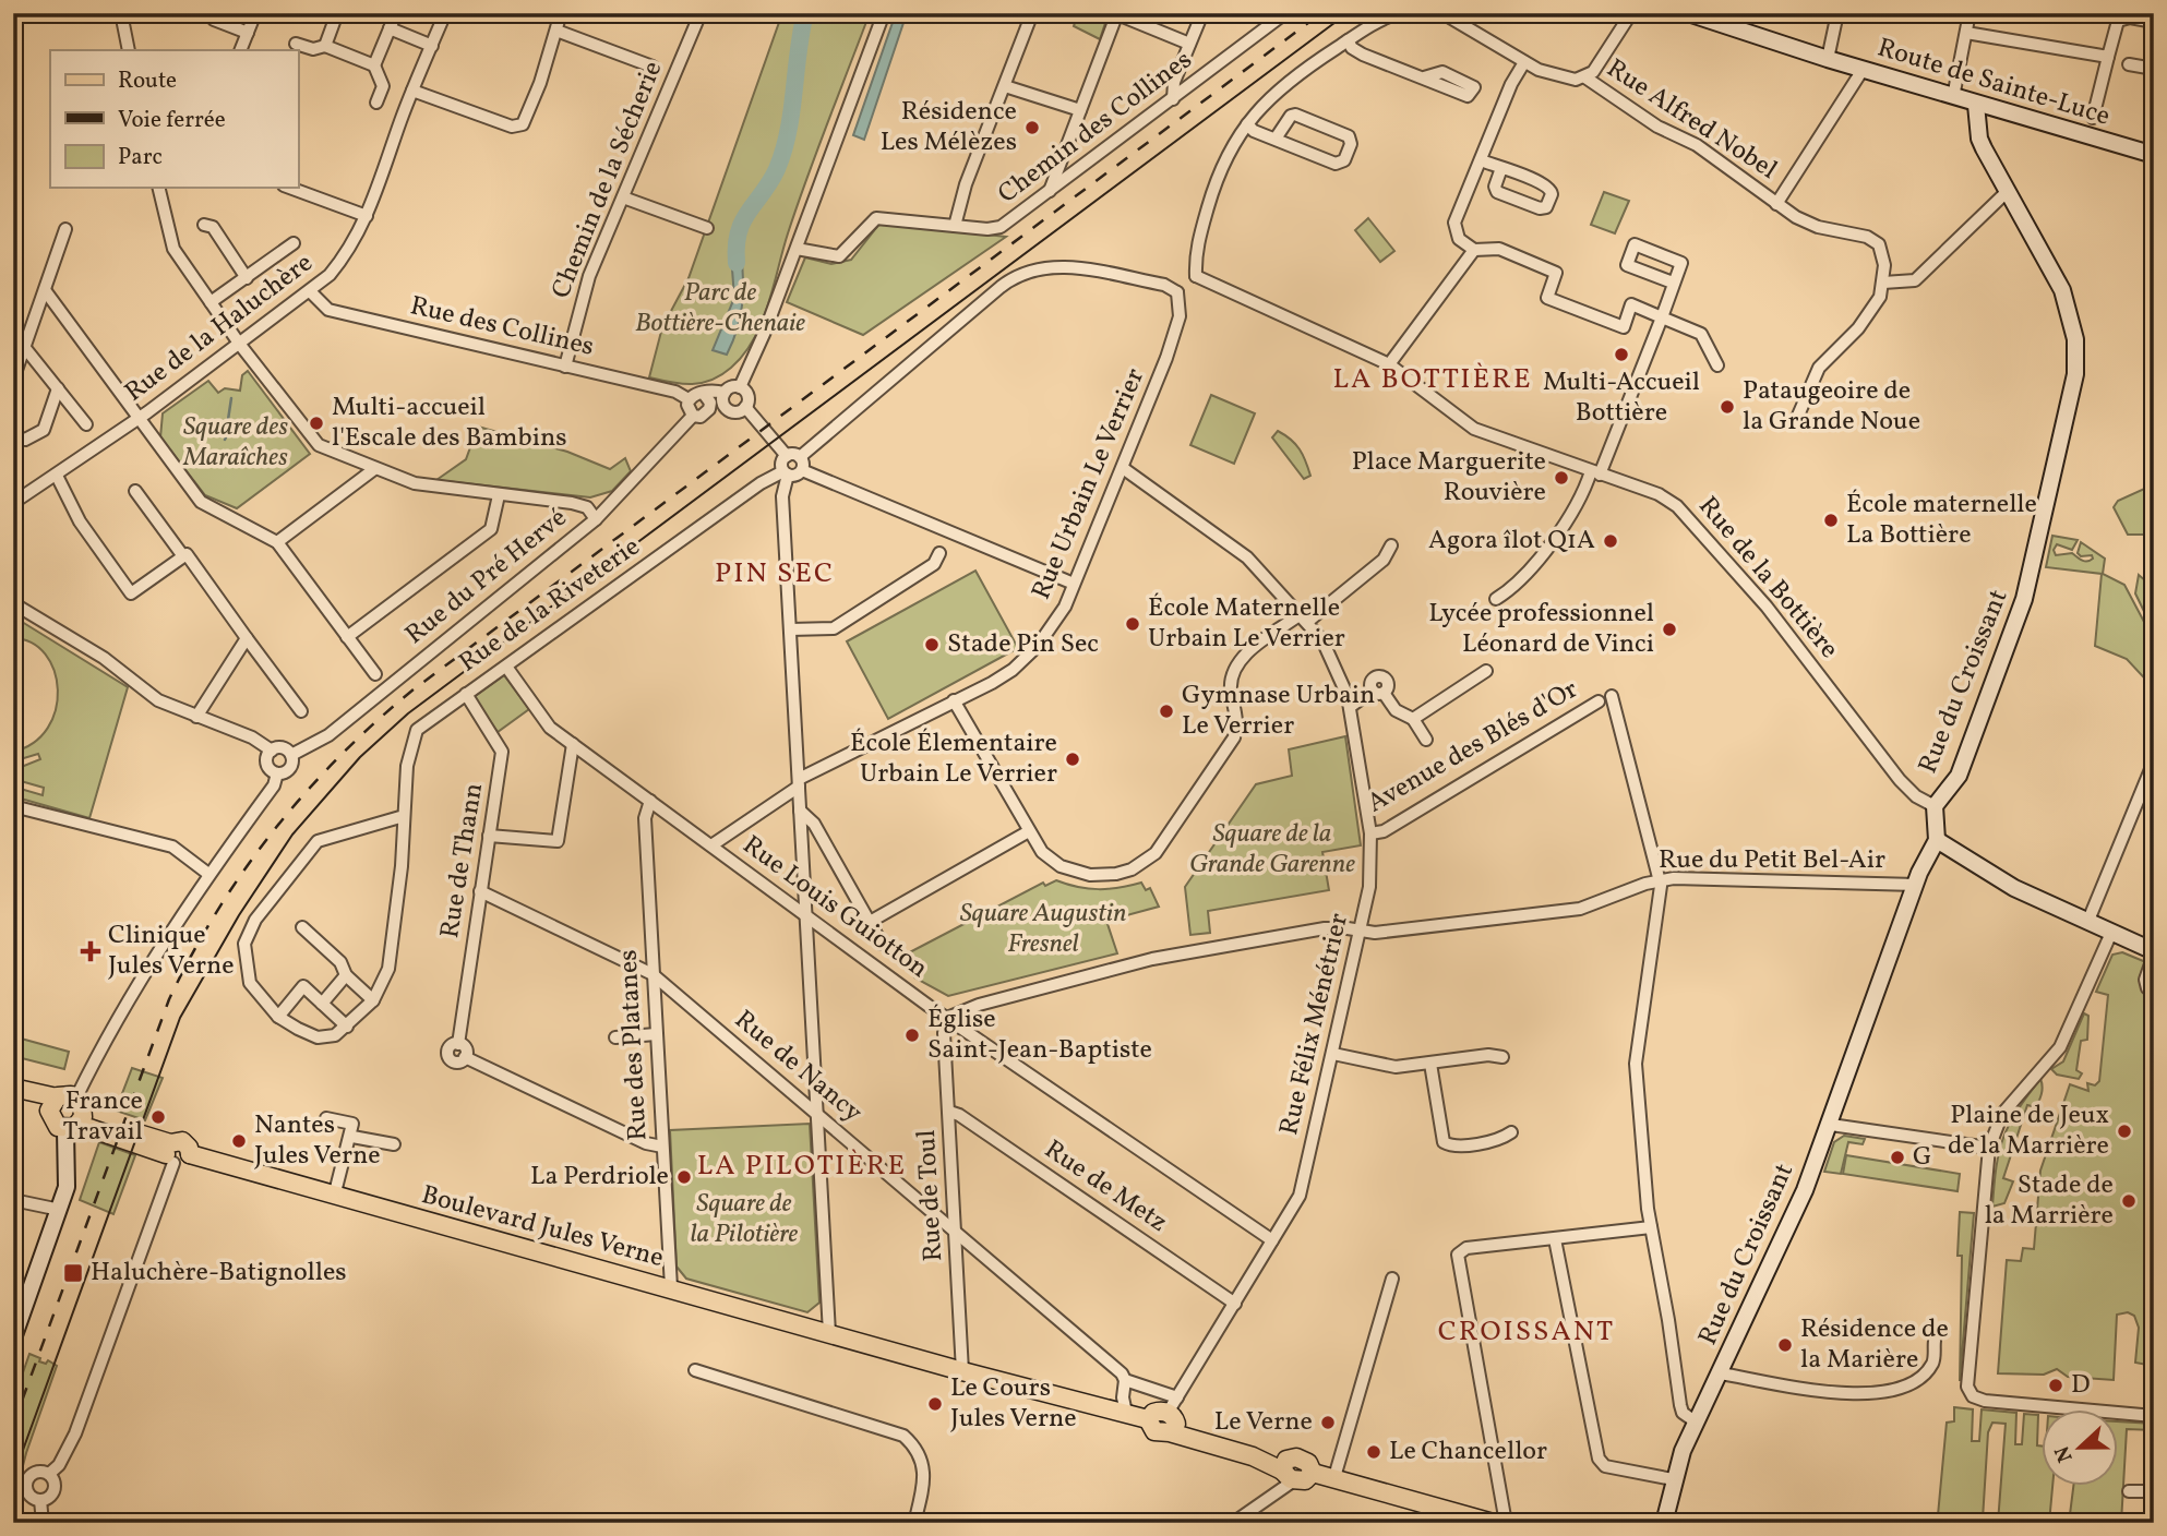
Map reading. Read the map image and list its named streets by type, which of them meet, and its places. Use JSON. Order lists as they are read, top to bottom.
{
  "streets": {
    "main road": ["Boulevard Jules Verne"],
    "street": [
      "Route de Sainte-Luce",
      "Rue Alfred Nobel",
      "Chemin des Collines",
      "Chemin de la Sécherie",
      "Rue des Collines",
      "Rue de la Haluchère",
      "Rue Urbain Le Verrier",
      "Rue du Pré Hervé",
      "Rue de la Bottière",
      "Rue de la Riveterie",
      "Rue du Croissant",
      "Avenue des Blés d'Or",
      "Rue de Thann",
      "Rue du Petit Bel-Air",
      "Rue Louis Guiotton",
      "Rue Félix Ménétrier",
      "Rue des Platanes",
      "Rue de Nancy",
      "Rue de Metz",
      "Rue de Toul"
    ]
  },
  "crossings": [
    ["Route de Sainte-Luce", "Rue du Croissant"],
    ["Chemin de la Sécherie", "Rue des Collines"],
    ["Rue des Collines", "Rue de la Haluchère"],
    ["Rue des Collines", "Rue du Pré Hervé"],
    ["Rue Urbain Le Verrier", "Rue Louis Guiotton"],
    ["Rue Urbain Le Verrier", "Rue Félix Ménétrier"],
    ["Rue de la Bottière", "Rue du Croissant"],
    ["Rue de la Riveterie", "Rue de Thann"],
    ["Rue de la Riveterie", "Rue Louis Guiotton"],
    ["Rue du Croissant", "Rue du Petit Bel-Air"],
    ["Avenue des Blés d'Or", "Rue Félix Ménétrier"],
    ["Rue de Thann", "Rue des Platanes"],
    ["Rue de Thann", "Rue de Nancy"],
    ["Rue du Petit Bel-Air", "Rue Louis Guiotton"],
    ["Rue du Petit Bel-Air", "Rue Félix Ménétrier"],
    ["Rue du Petit Bel-Air", "Rue de Toul"],
    ["Rue Louis Guiotton", "Rue Félix Ménétrier"],
    ["Rue Louis Guiotton", "Rue des Platanes"],
    ["Rue Louis Guiotton", "Rue de Toul"],
    ["Rue Félix Ménétrier", "Rue de Nancy"],
    ["Rue Félix Ménétrier", "Rue de Metz"],
    ["Rue Félix Ménétrier", "Boulevard Jules Verne"],
    ["Rue des Platanes", "Rue de Nancy"],
    ["Rue des Platanes", "Boulevard Jules Verne"],
    ["Rue de Nancy", "Rue de Toul"],
    ["Rue de Nancy", "Boulevard Jules Verne"],
    ["Rue de Metz", "Rue de Toul"],
    ["Rue de Toul", "Boulevard Jules Verne"]
  ],
  "districts": [
    "LA BOTTIÈRE",
    "PIN SEC",
    "LA PILOTIÈRE",
    "CROISSANT"
  ],
  "parks": [
    "Parc de Bottière-Chenaie",
    "Square des Maraîches",
    "Square de la Grande Garenne",
    "Square Augustin Fresnel",
    "Square de la Pilotière"
  ],
  "places": {
    "other": [
      "Résidence Les Mélèzes",
      "Multi-Accueil Bottière",
      "Pataugeoire de la Grande Noue",
      "Multi-accueil l'Escale des Bambins",
      "Place Marguerite Rouvière",
      "École maternelle La Bottière",
      "Agora îlot Q1A",
      "École Maternelle Urbain Le Verrier",
      "Lycée professionnel Léonard de Vinci",
      "Stade Pin Sec",
      "Gymnase Urbain Le Verrier",
      "École Élementaire Urbain Le Verrier",
      "Église Saint-Jean-Baptiste",
      "France Travail",
      "Plaine de Jeux de la Marrière",
      "Nantes Jules Verne",
      "G",
      "La Perdriole",
      "Stade de la Marrière",
      "Résidence de la Marière",
      "D",
      "Le Cours Jules Verne",
      "Le Verne",
      "Le Chancellor"
    ],
    "health": ["Clinique Jules Verne"],
    "transit": ["Haluchère-Batignolles"]
  },
  "legend": ["Route", "Voie ferrée", "Parc"],
  "north": "left"
}
